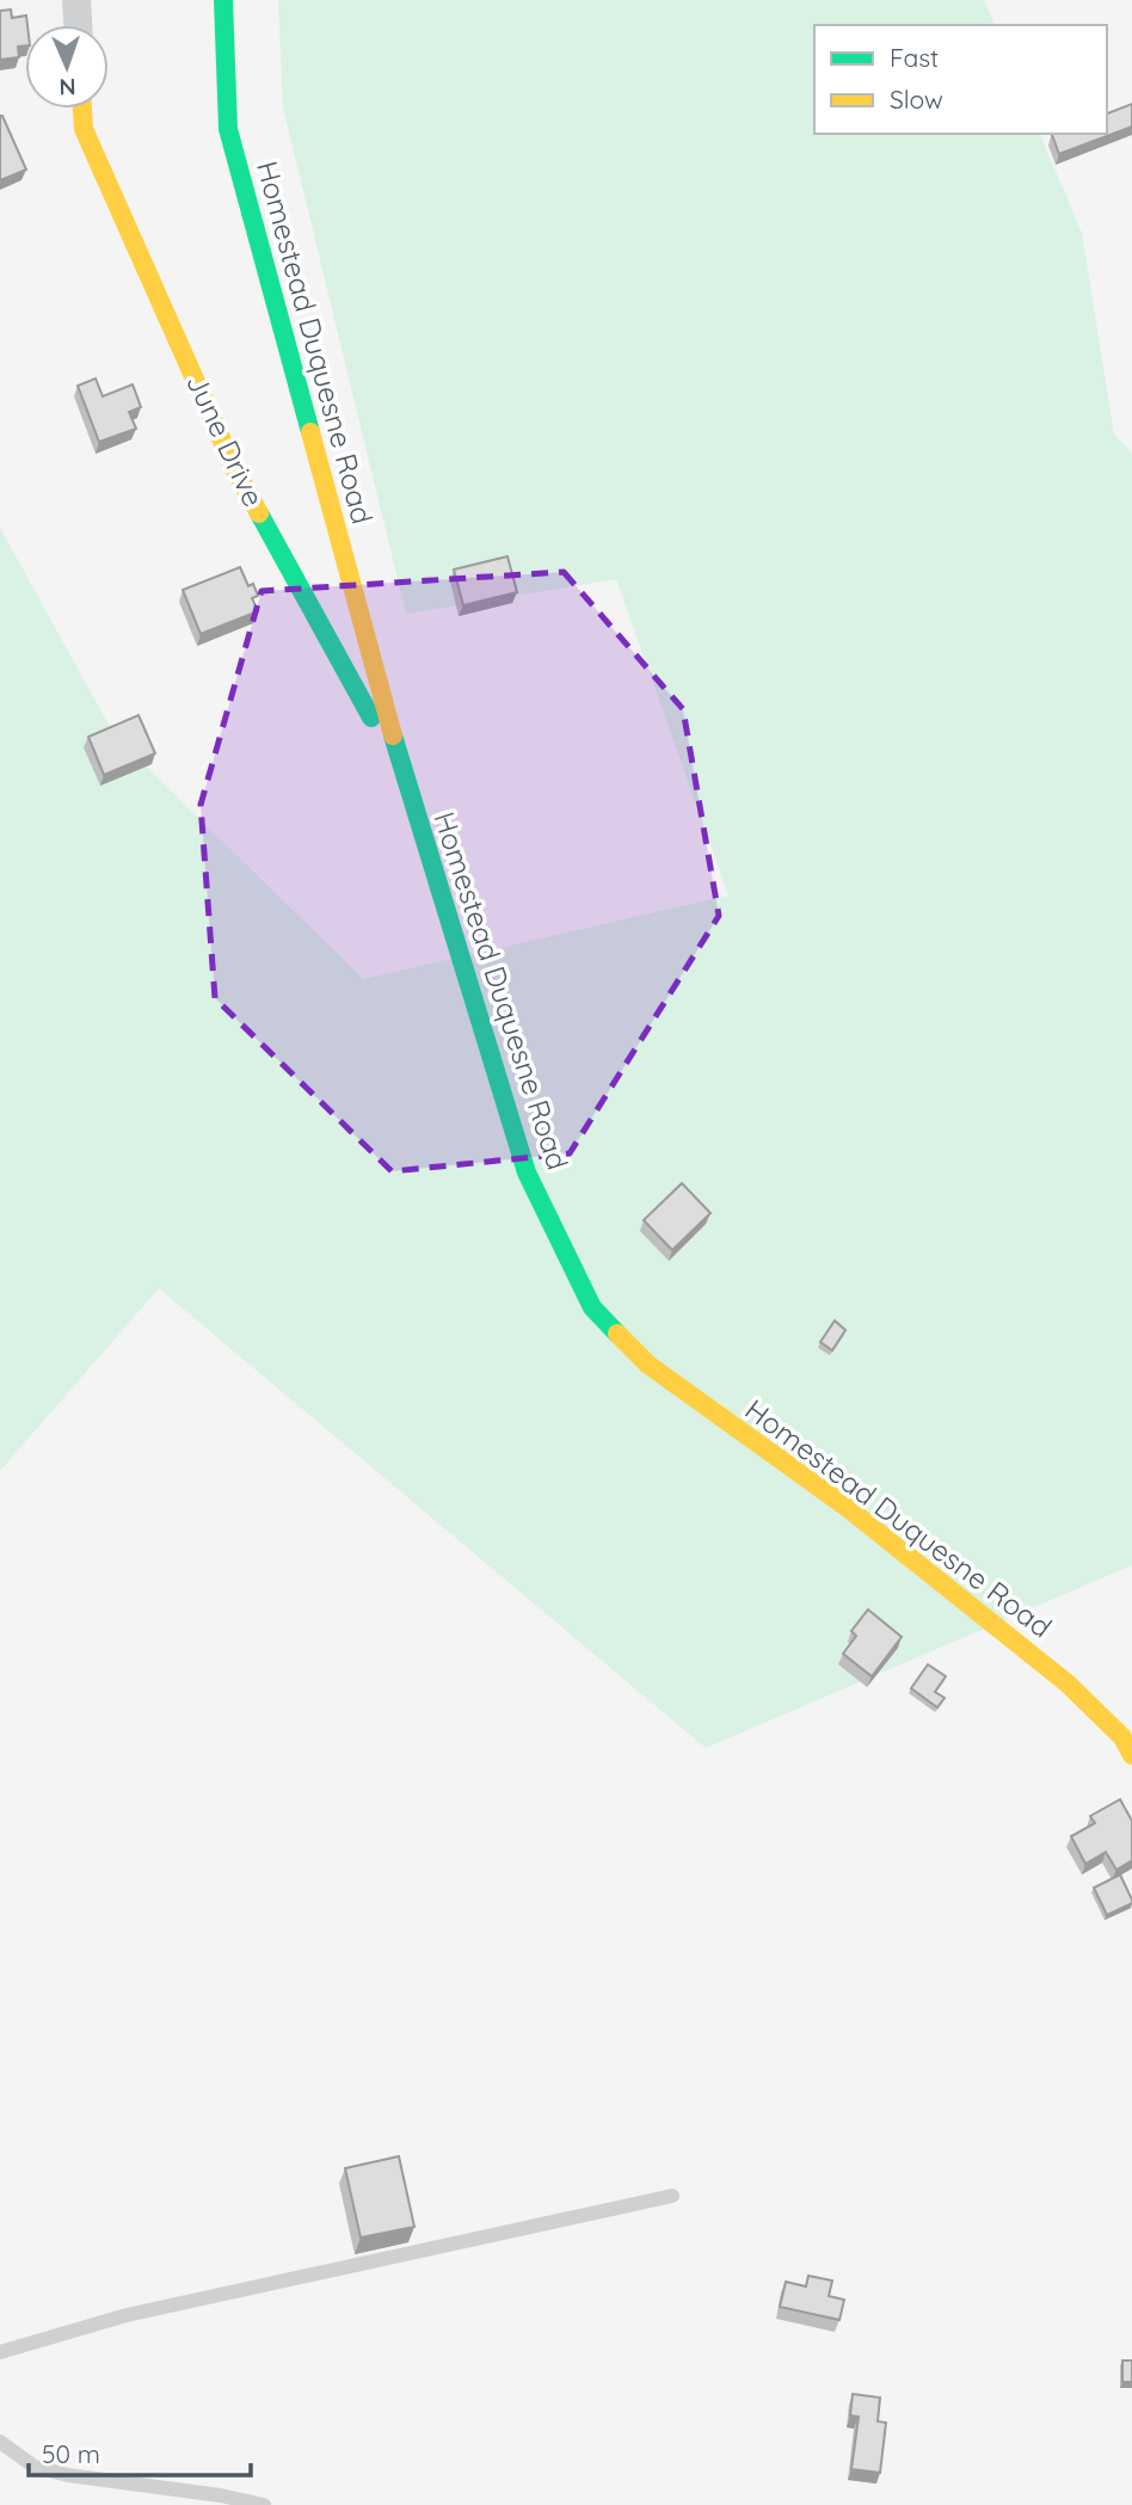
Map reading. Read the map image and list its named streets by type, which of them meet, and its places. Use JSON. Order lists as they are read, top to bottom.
{
  "streets": {
    "street": ["Homestead Duquesne Road", "June Drive"]
  },
  "crossings": [
    ["Homestead Duquesne Road", "June Drive"]
  ],
  "legend": ["Fast", "Slow"],
  "scale_bar": "50 m",
  "north": "bottom"
}
